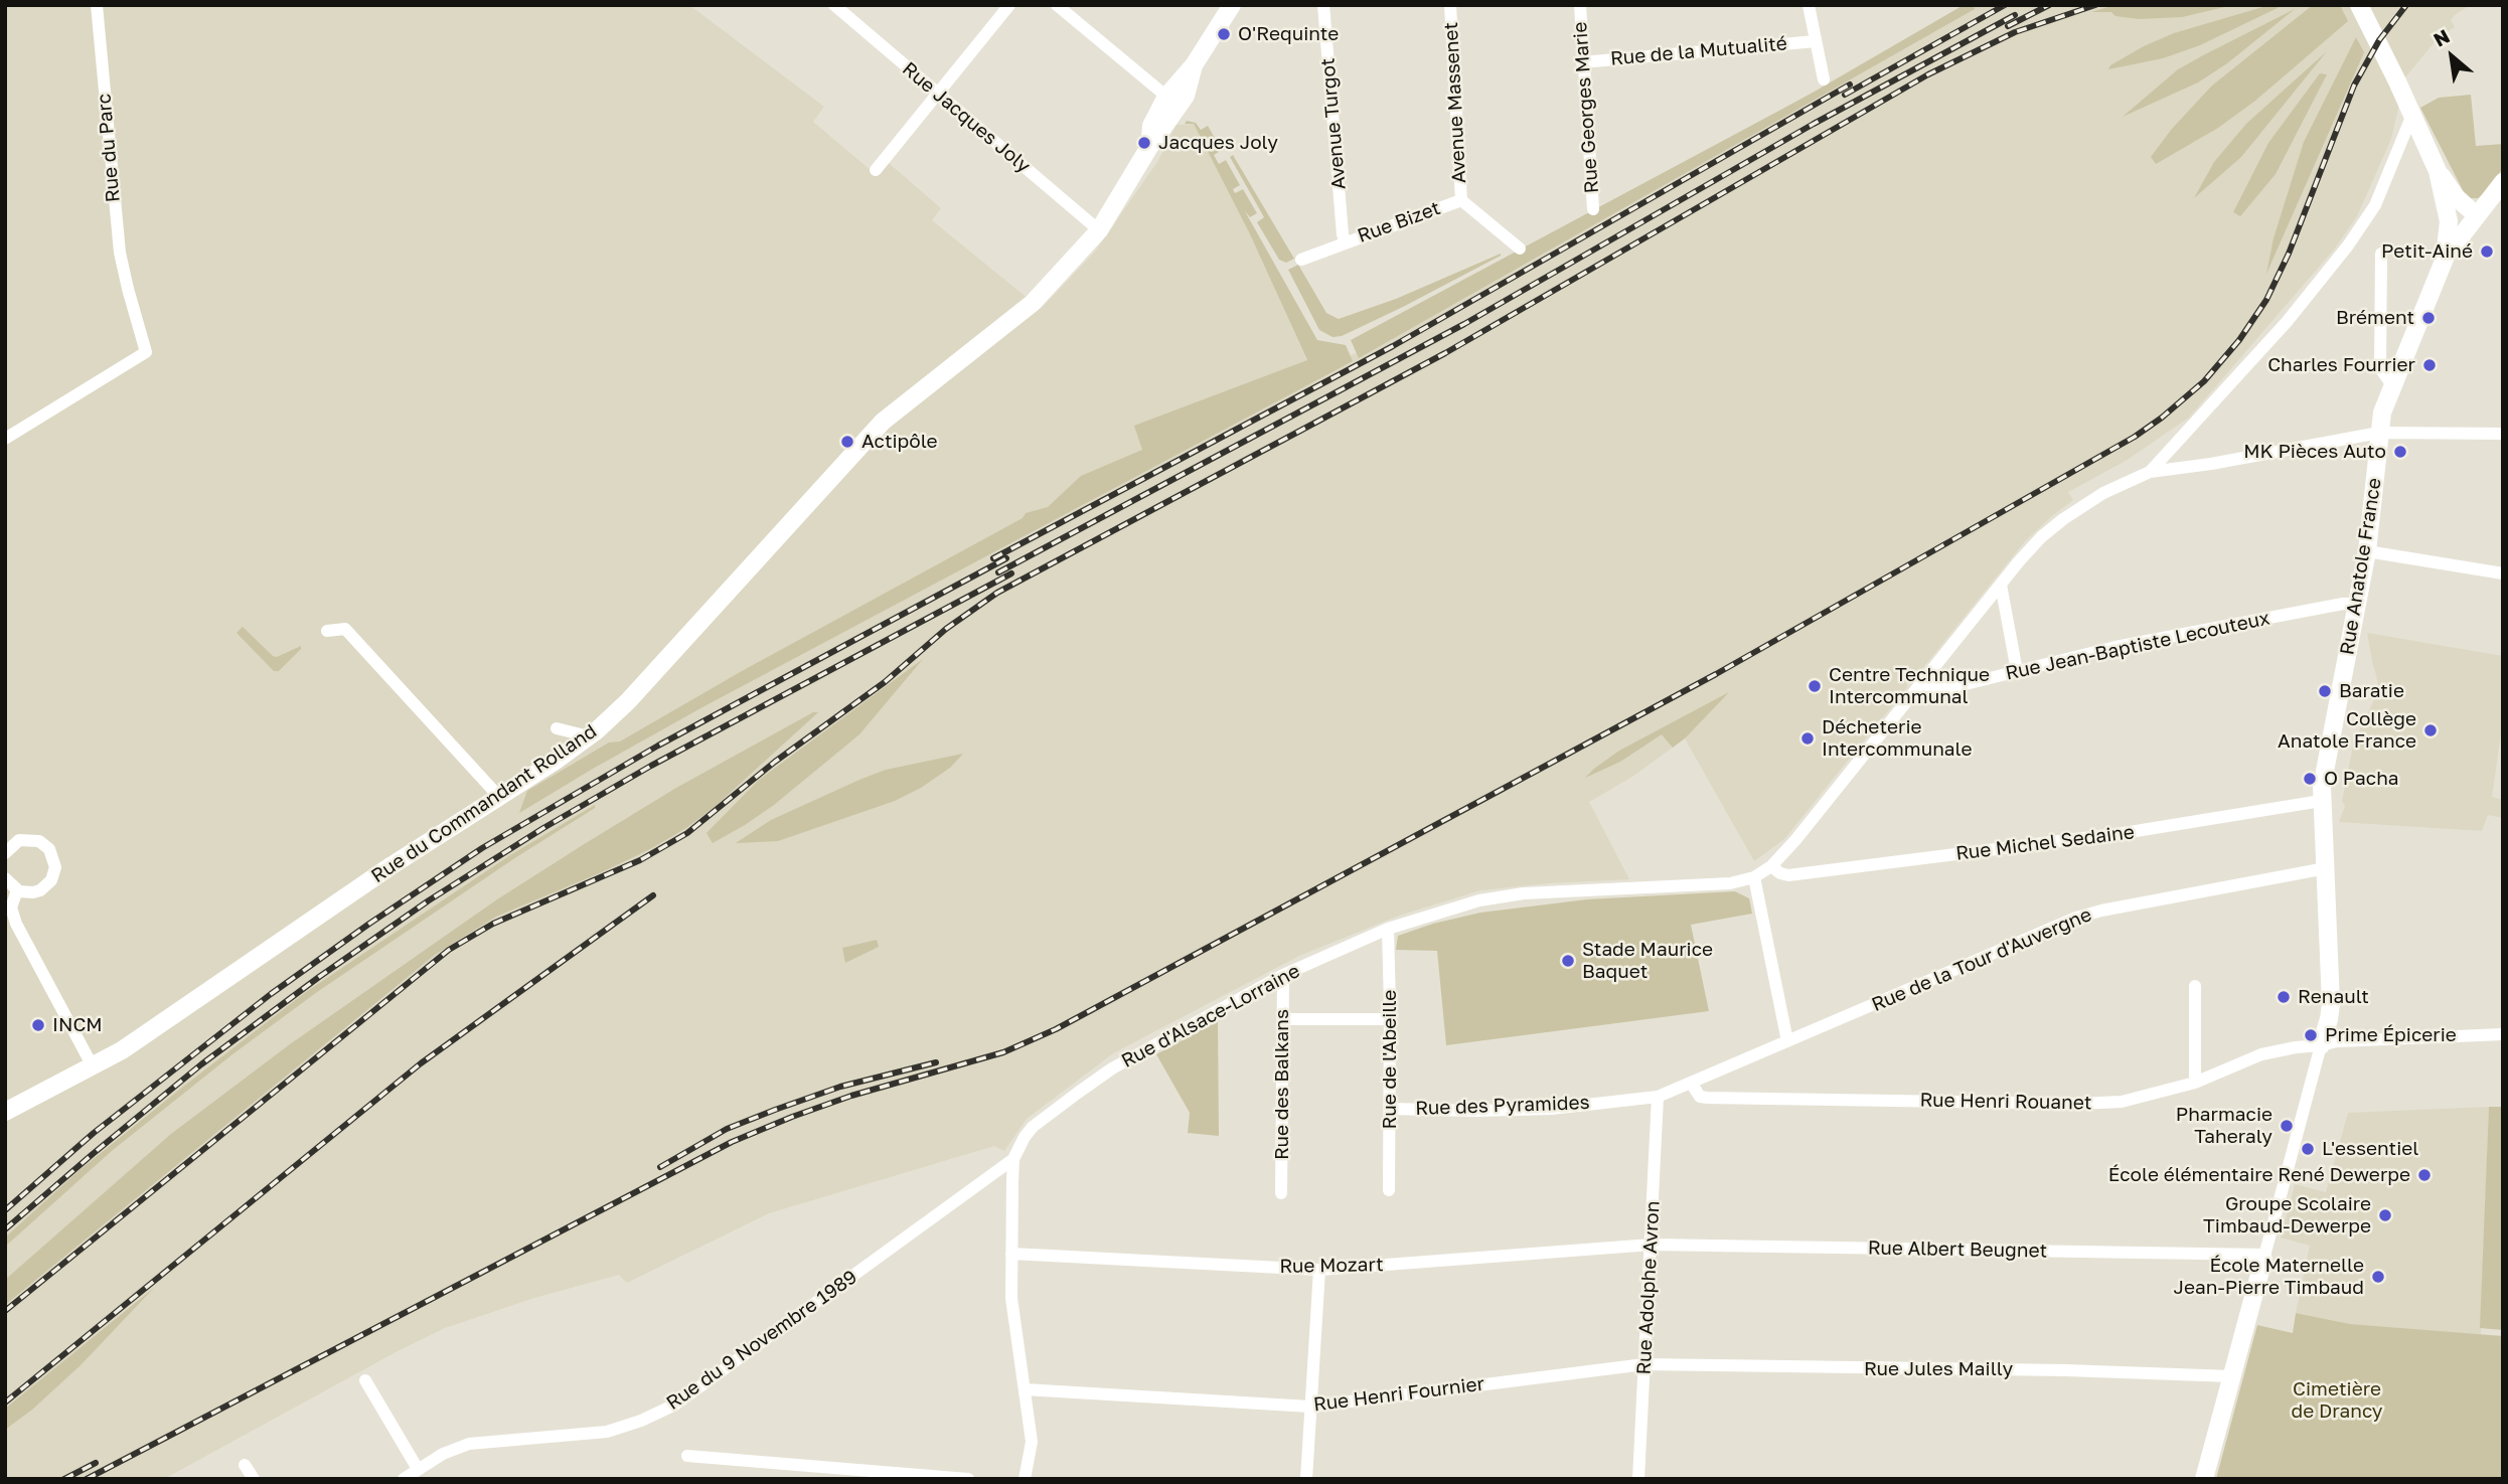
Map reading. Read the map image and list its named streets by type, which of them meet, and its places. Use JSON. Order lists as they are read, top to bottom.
{
  "streets": {
    "street": [
      "Rue de la Mutualité",
      "Avenue Massenet",
      "Rue Georges Marie",
      "Rue Jacques Joly",
      "Avenue Turgot",
      "Rue du Parc",
      "Rue Bizet",
      "Rue Anatole France",
      "Rue Jean-Baptiste Lecouteux",
      "Rue du Commandant Rolland",
      "Rue Michel Sedaine",
      "Rue de la Tour d'Auvergne",
      "Rue d'Alsace-Lorraine",
      "Rue de l'Abeille",
      "Rue des Balkans",
      "Rue Henri Rouanet",
      "Rue des Pyramides",
      "Rue Albert Beugnet",
      "Rue Mozart",
      "Rue Adolphe Avron",
      "Rue du 9 Novembre 1989",
      "Rue Jules Mailly",
      "Rue Henri Fournier"
    ]
  },
  "crossings": [
    ["Rue de la Mutualité", "Rue Georges Marie"],
    ["Avenue Massenet", "Rue Bizet"],
    ["Rue Jacques Joly", "Rue du Commandant Rolland"],
    ["Avenue Turgot", "Rue Bizet"],
    ["Rue Anatole France", "Rue Jean-Baptiste Lecouteux"],
    ["Rue Anatole France", "Rue Michel Sedaine"],
    ["Rue Anatole France", "Rue de la Tour d'Auvergne"],
    ["Rue Anatole France", "Rue Henri Rouanet"],
    ["Rue Anatole France", "Rue Albert Beugnet"],
    ["Rue Anatole France", "Rue Jules Mailly"],
    ["Rue de la Tour d'Auvergne", "Rue Henri Rouanet"],
    ["Rue de la Tour d'Auvergne", "Rue des Pyramides"],
    ["Rue d'Alsace-Lorraine", "Rue de l'Abeille"],
    ["Rue d'Alsace-Lorraine", "Rue des Balkans"],
    ["Rue d'Alsace-Lorraine", "Rue du 9 Novembre 1989"],
    ["Rue de l'Abeille", "Rue des Pyramides"],
    ["Rue Henri Rouanet", "Rue des Pyramides"],
    ["Rue des Pyramides", "Rue Adolphe Avron"],
    ["Rue Albert Beugnet", "Rue Mozart"],
    ["Rue Albert Beugnet", "Rue Adolphe Avron"],
    ["Rue Mozart", "Rue Adolphe Avron"],
    ["Rue Adolphe Avron", "Rue Jules Mailly"],
    ["Rue Adolphe Avron", "Rue Henri Fournier"],
    ["Rue Jules Mailly", "Rue Henri Fournier"]
  ],
  "parks": ["Cimetière de Drancy"],
  "places": [
    "O'Requinte",
    "Jacques Joly",
    "Petit-Ainé",
    "Brément",
    "Charles Fourrier",
    "Actipôle",
    "MK Pièces Auto",
    "Centre Technique Intercommunal",
    "Baratie",
    "Collège Anatole France",
    "Décheterie Intercommunale",
    "O Pacha",
    "Stade Maurice Baquet",
    "Renault",
    "INCM",
    "Prime Épicerie",
    "Pharmacie Taheraly",
    "L'essentiel",
    "École élémentaire René Dewerpe",
    "Groupe Scolaire Timbaud-Dewerpe",
    "École Maternelle Jean-Pierre Timbaud"
  ],
  "north": "top left"
}
